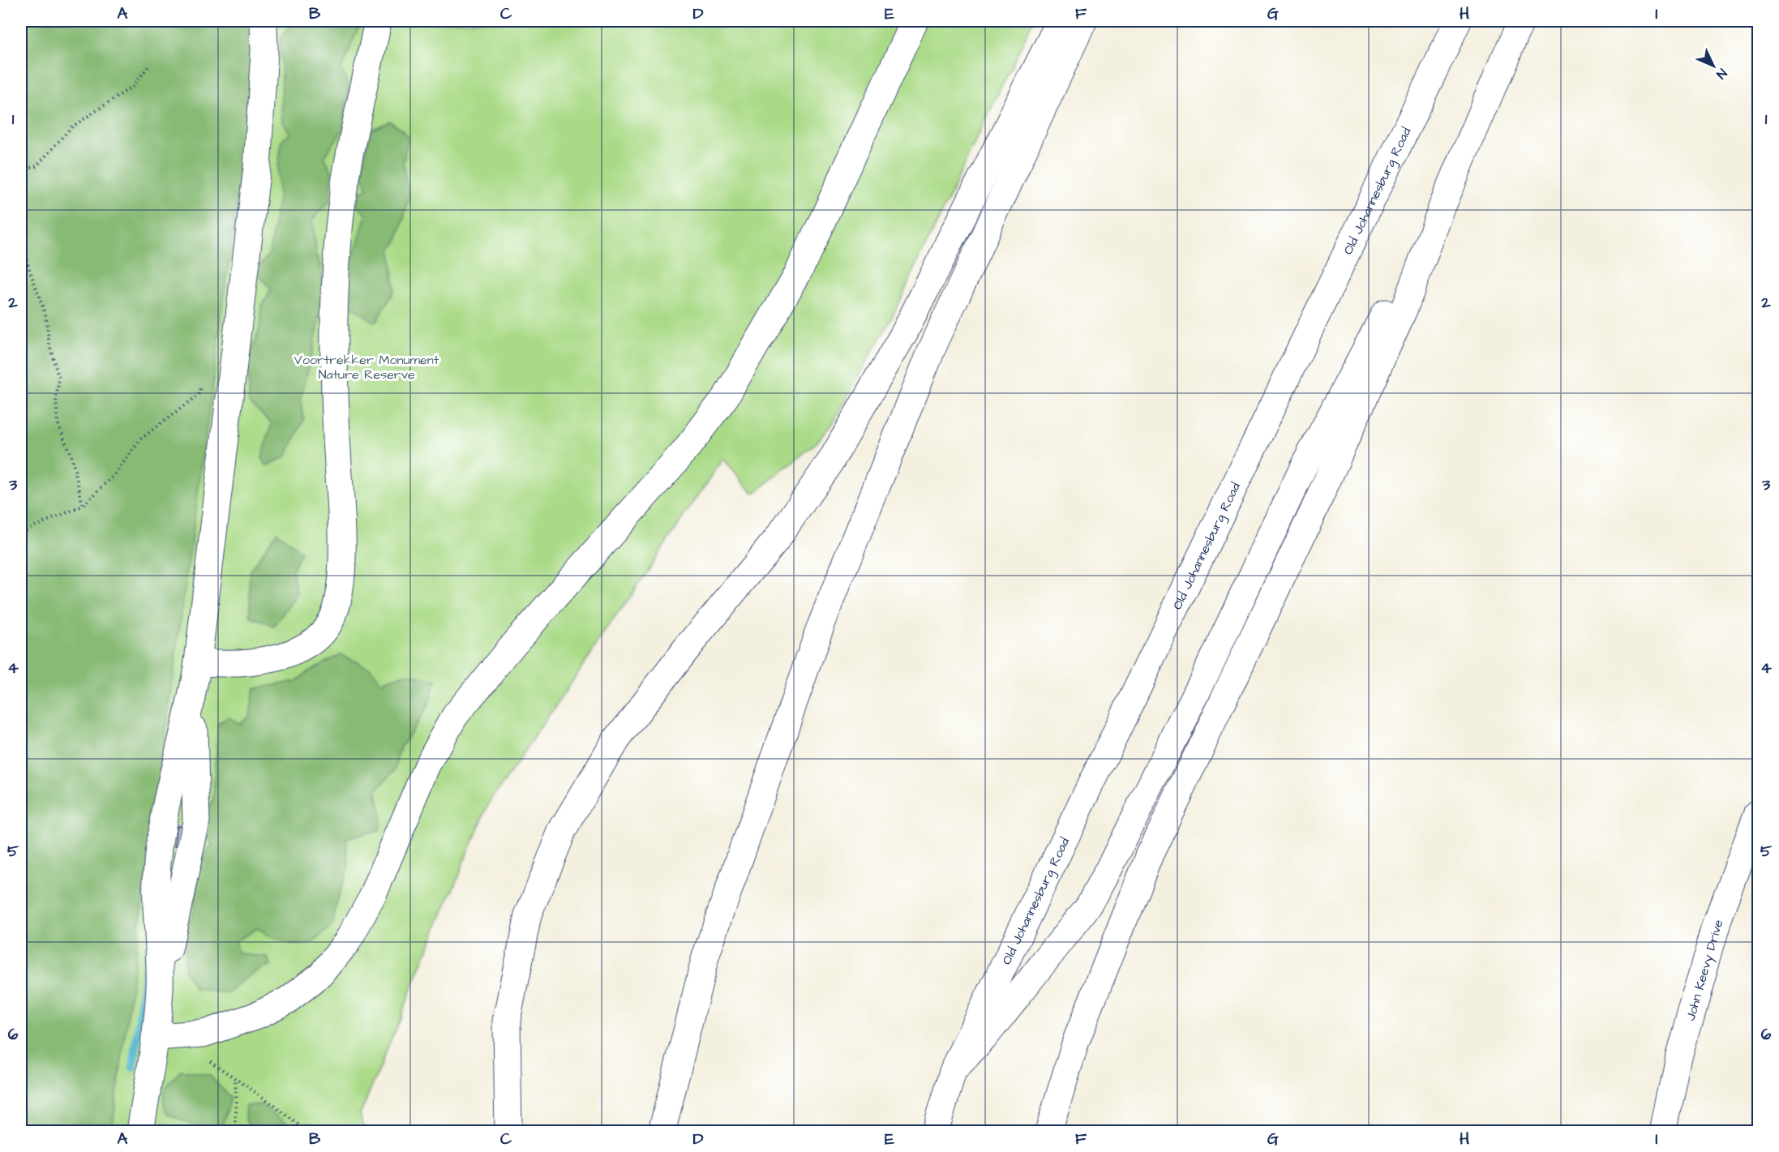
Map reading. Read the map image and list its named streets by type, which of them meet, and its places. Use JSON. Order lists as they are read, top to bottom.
{
  "streets": {
    "main road": ["Old Johannesburg Road", "John Keevy Drive"]
  },
  "parks": ["Voortrekker Monument Nature Reserve"],
  "north": "bottom right",
  "grid": {
    "columns": [
      "A",
      "B",
      "C",
      "D",
      "E",
      "F",
      "G",
      "H",
      "I"
    ],
    "rows": [
      "1",
      "2",
      "3",
      "4",
      "5",
      "6"
    ]
  }
}
